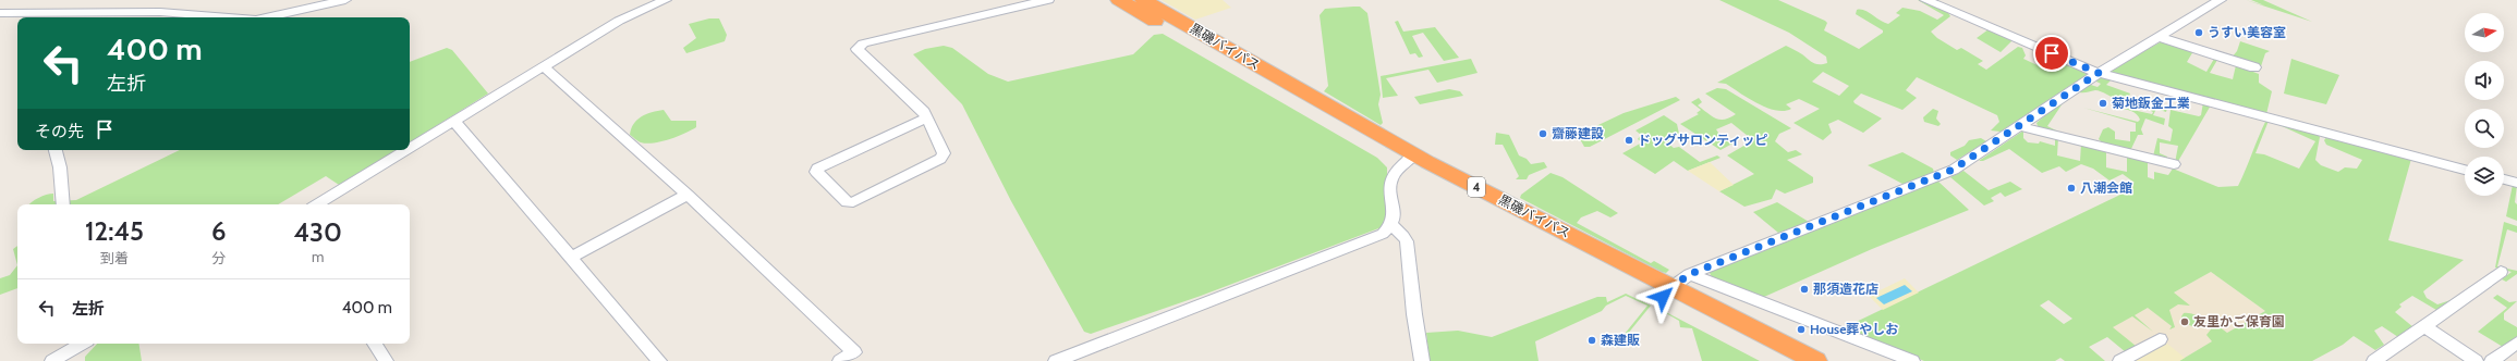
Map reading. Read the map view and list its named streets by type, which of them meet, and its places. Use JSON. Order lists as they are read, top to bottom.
{
  "streets": {
    "highway": ["黒磯バイパス", "4"]
  },
  "places": [
    "うすい美容室",
    "菊地鈑金工業",
    "齋藤建設",
    "ドッグサロンティッピ",
    "八潮会館",
    "那須造花店",
    "友里かご保育園",
    "House葬やしお",
    "森建販"
  ],
  "north": "right",
  "page": {
    "turn": ["400 m", "左折"],
    "then": "その先",
    "eta": [
      "12:45",
      "到着",
      "6",
      "分",
      "430",
      "m"
    ],
    "list": [
      {
        "name": "左折",
        "value": "400 m"
      }
    ]
  }
}
